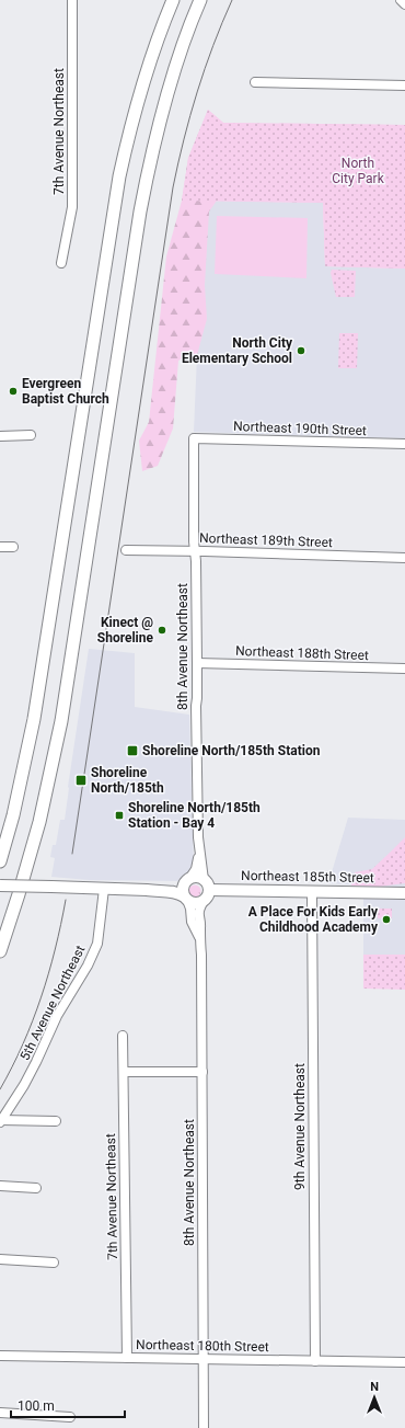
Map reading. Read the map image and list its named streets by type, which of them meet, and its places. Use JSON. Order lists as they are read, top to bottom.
{
  "streets": {
    "main road": ["Northeast 185th Street"],
    "street": [
      "7th Avenue Northeast",
      "Northeast 190th Street",
      "Northeast 189th Street",
      "8th Avenue Northeast",
      "Northeast 188th Street",
      "5th Avenue Northeast",
      "9th Avenue Northeast",
      "Northeast 180th Street"
    ]
  },
  "crossings": [
    ["7th Avenue Northeast", "Northeast 180th Street"],
    ["Northeast 190th Street", "8th Avenue Northeast"],
    ["Northeast 189th Street", "8th Avenue Northeast"],
    ["8th Avenue Northeast", "Northeast 188th Street"],
    ["8th Avenue Northeast", "Northeast 185th Street"],
    ["8th Avenue Northeast", "Northeast 180th Street"],
    ["Northeast 185th Street", "9th Avenue Northeast"],
    ["9th Avenue Northeast", "Northeast 180th Street"]
  ],
  "parks": ["North City Park"],
  "places": {
    "other": [
      "North City Elementary School",
      "Evergreen Baptist Church",
      "Kinect @ Shoreline",
      "A Place For Kids Early Childhood Academy"
    ],
    "transit": ["Shoreline North/185th Station", "Shoreline North/185th", "Shoreline North/185th Station - Bay 4"]
  },
  "scale_bar": "100 m",
  "north": "top"
}
